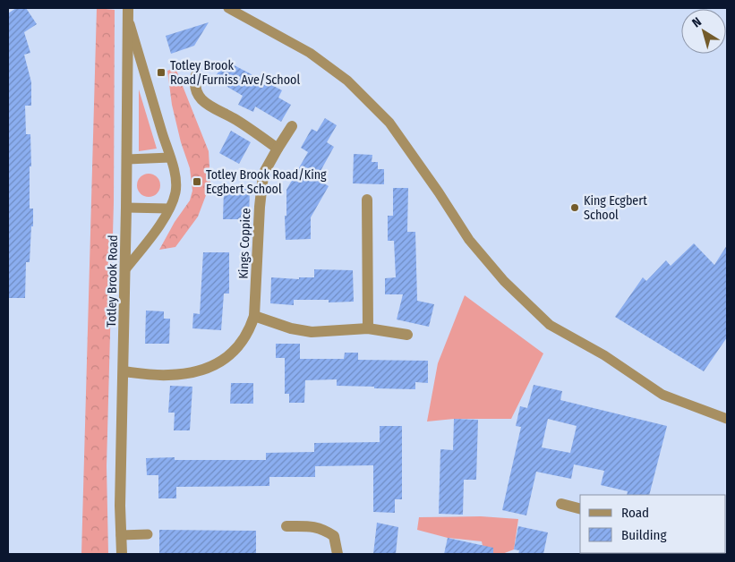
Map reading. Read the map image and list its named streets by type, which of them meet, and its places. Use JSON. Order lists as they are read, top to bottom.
{
  "streets": {
    "street": ["Kings Coppice", "Totley Brook Road"]
  },
  "crossings": [
    ["Kings Coppice", "Totley Brook Road"]
  ],
  "places": {
    "transit": ["Totley Brook Road/Furniss Ave/School", "Totley Brook Road/King Ecgbert School"],
    "other": ["King Ecgbert School"]
  },
  "legend": ["Road", "Building"],
  "north": "top left"
}
